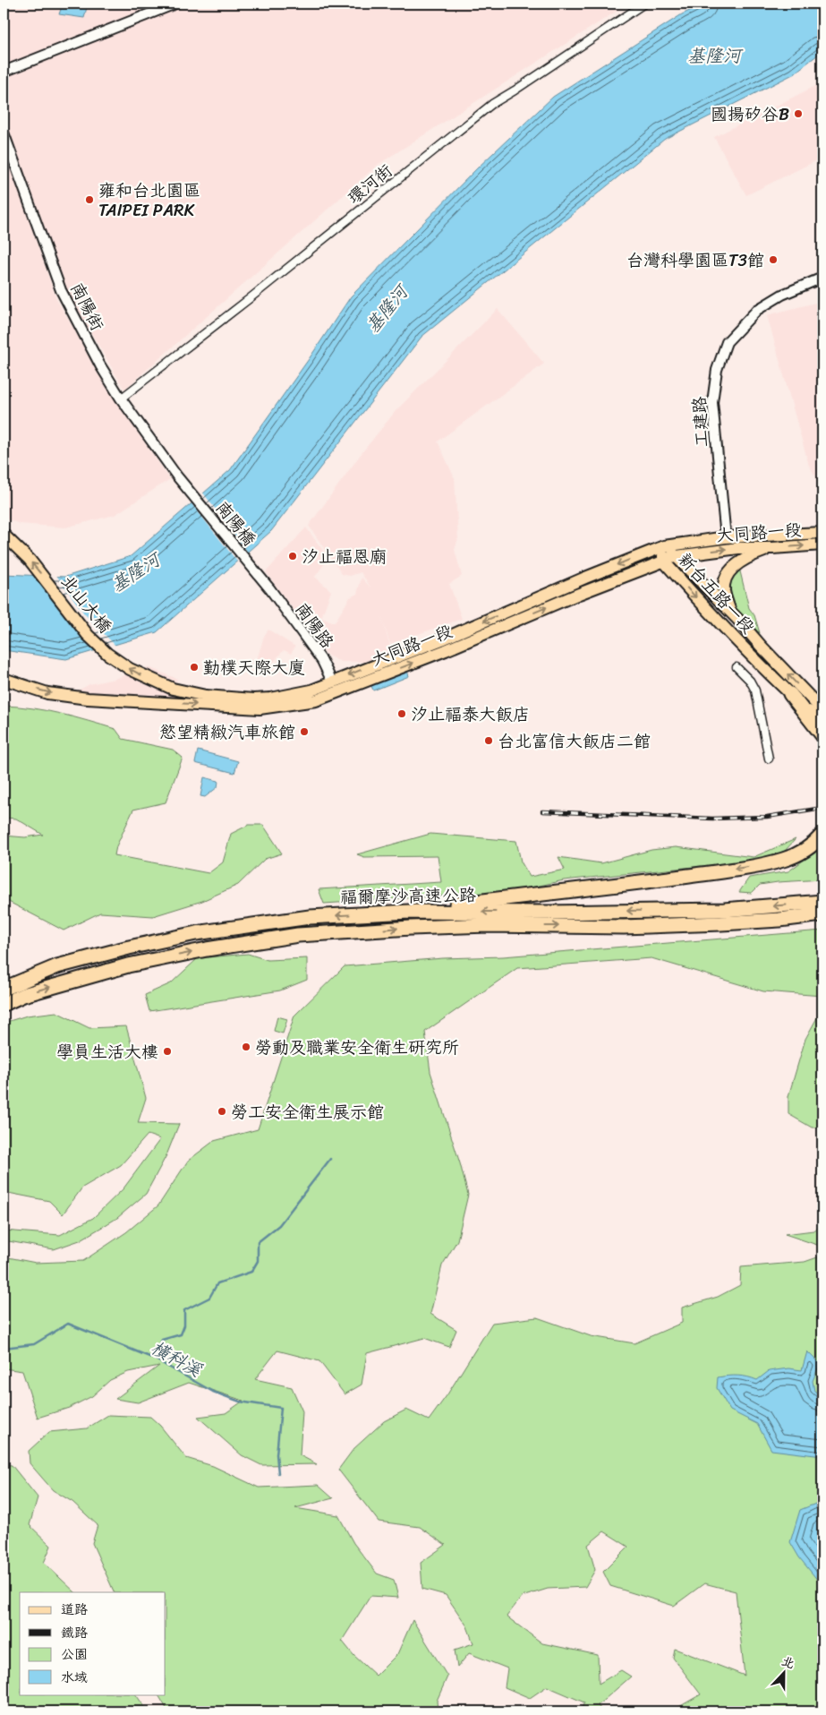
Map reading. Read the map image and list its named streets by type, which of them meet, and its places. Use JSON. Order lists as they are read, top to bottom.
{
  "streets": {
    "highway": ["福爾摩沙高速公路"],
    "main road": ["大同路一段", "新台五路一段", "北山大橋"],
    "street": [
      "環河街",
      "南陽街",
      "工建路",
      "南陽橋",
      "南陽路"
    ]
  },
  "crossings": [
    ["環河街", "南陽街"],
    ["南陽街", "南陽橋"],
    ["工建路", "大同路一段"],
    ["南陽橋", "南陽路"],
    ["大同路一段", "新台五路一段"],
    ["大同路一段", "北山大橋"],
    ["大同路一段", "南陽路"]
  ],
  "one_way": ["北山大橋"],
  "water": ["基隆河", "橫科溪"],
  "places": [
    "國揚矽谷B",
    "雍和台北園區 TAIPEI PARK",
    "台灣科學園區T3館",
    "汐止福恩廟",
    "勤樸天際大廈",
    "汐止福泰大飯店",
    "慾望精緻汽車旅館",
    "台北富信大飯店二館",
    "勞動及職業安全衛生研究所",
    "學員生活大樓",
    "勞工安全衛生展示館"
  ],
  "legend": [
    "道路",
    "鐵路",
    "公園",
    "水域"
  ],
  "north": "top"
}
